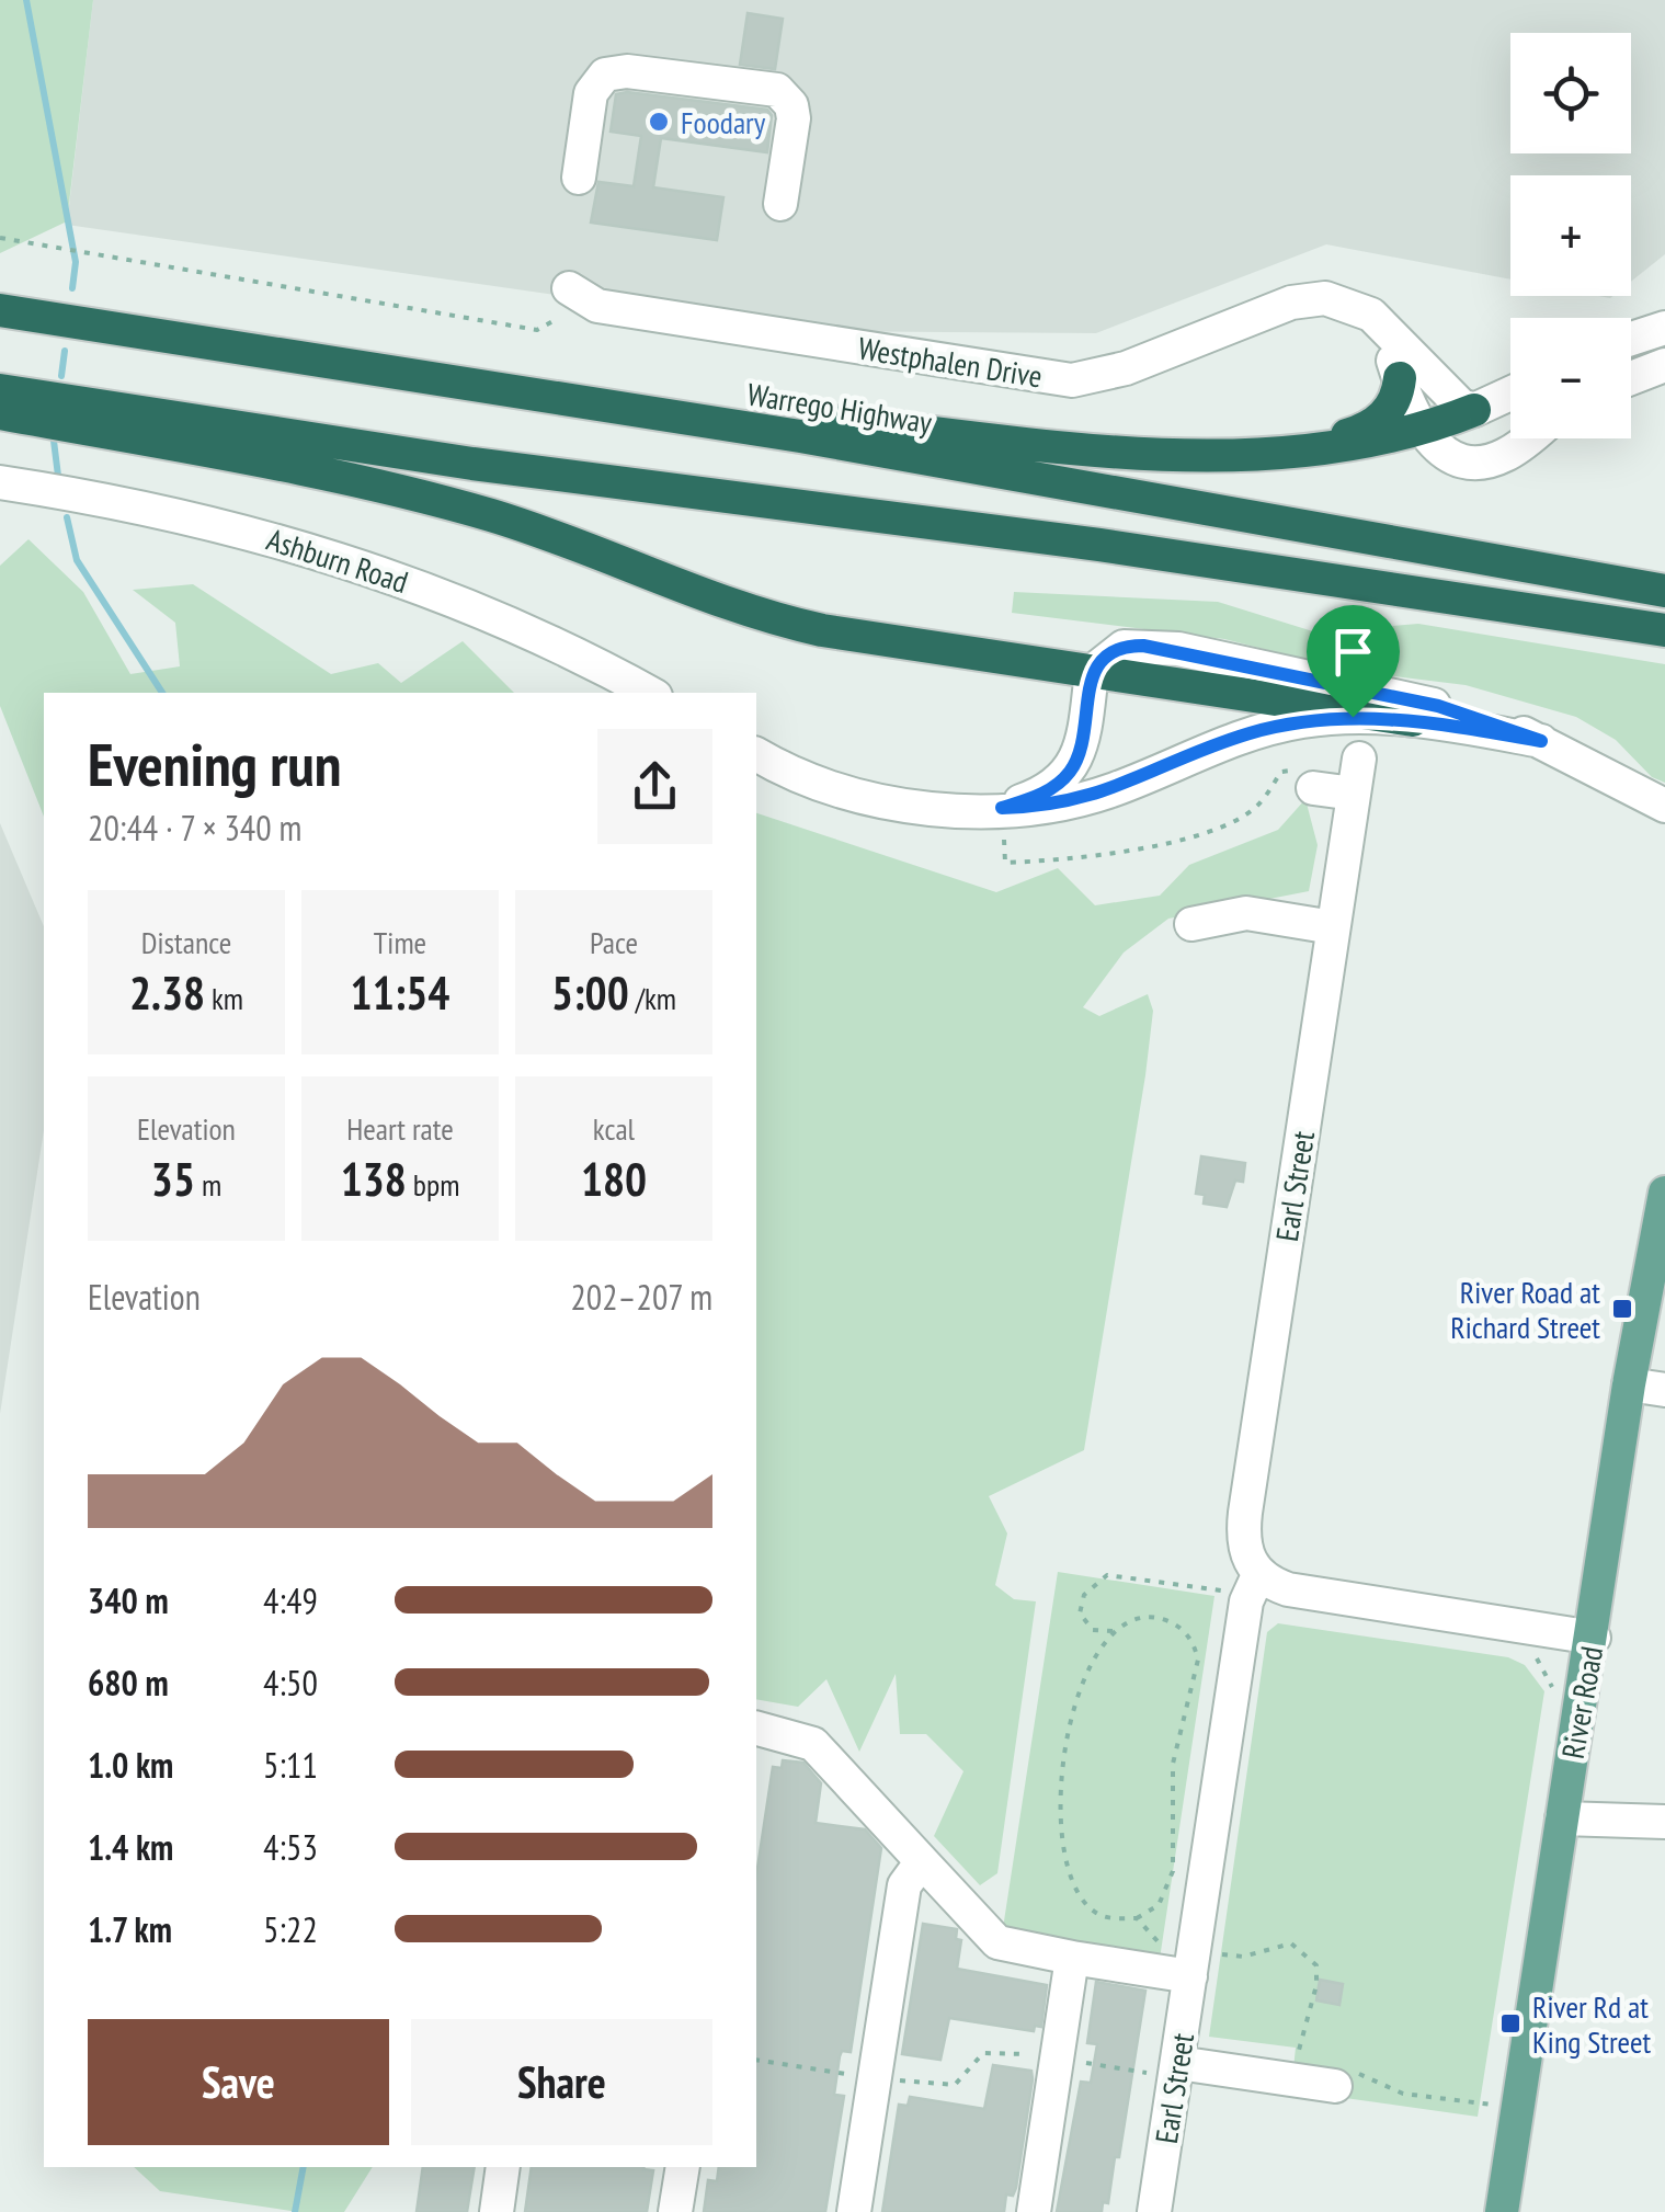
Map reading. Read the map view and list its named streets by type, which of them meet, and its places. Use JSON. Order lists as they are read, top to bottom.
{
  "streets": {
    "highway": ["Warrego Highway"],
    "main road": ["River Road"],
    "street": ["Westphalen Drive", "Ashburn Road", "Earl Street"]
  },
  "places": {
    "other": ["Foodary"],
    "transit": ["River Road at Richard Street", "River Rd at King Street"]
  },
  "page": {
    "map_buttons": ["+", "−"],
    "heading": ["Evening run", "20:44 · 7 × 340 m"],
    "stats": [
      ["Distance", "2.38 km"],
      ["Time", "11:54"],
      ["Pace", "5:00 /km"],
      ["Elevation", "35 m"],
      ["Heart rate", "138 bpm"],
      ["kcal", "180"]
    ],
    "chart": ["Elevation", "202–207 m"],
    "list": [
      {
        "name": "340 m",
        "note": "4:49"
      },
      {
        "name": "680 m",
        "note": "4:50"
      },
      {
        "name": "1.0 km",
        "note": "5:11"
      },
      {
        "name": "1.4 km",
        "note": "4:53"
      },
      {
        "name": "1.7 km",
        "note": "5:22"
      }
    ],
    "buttons": ["Save", "Share"]
  }
}
